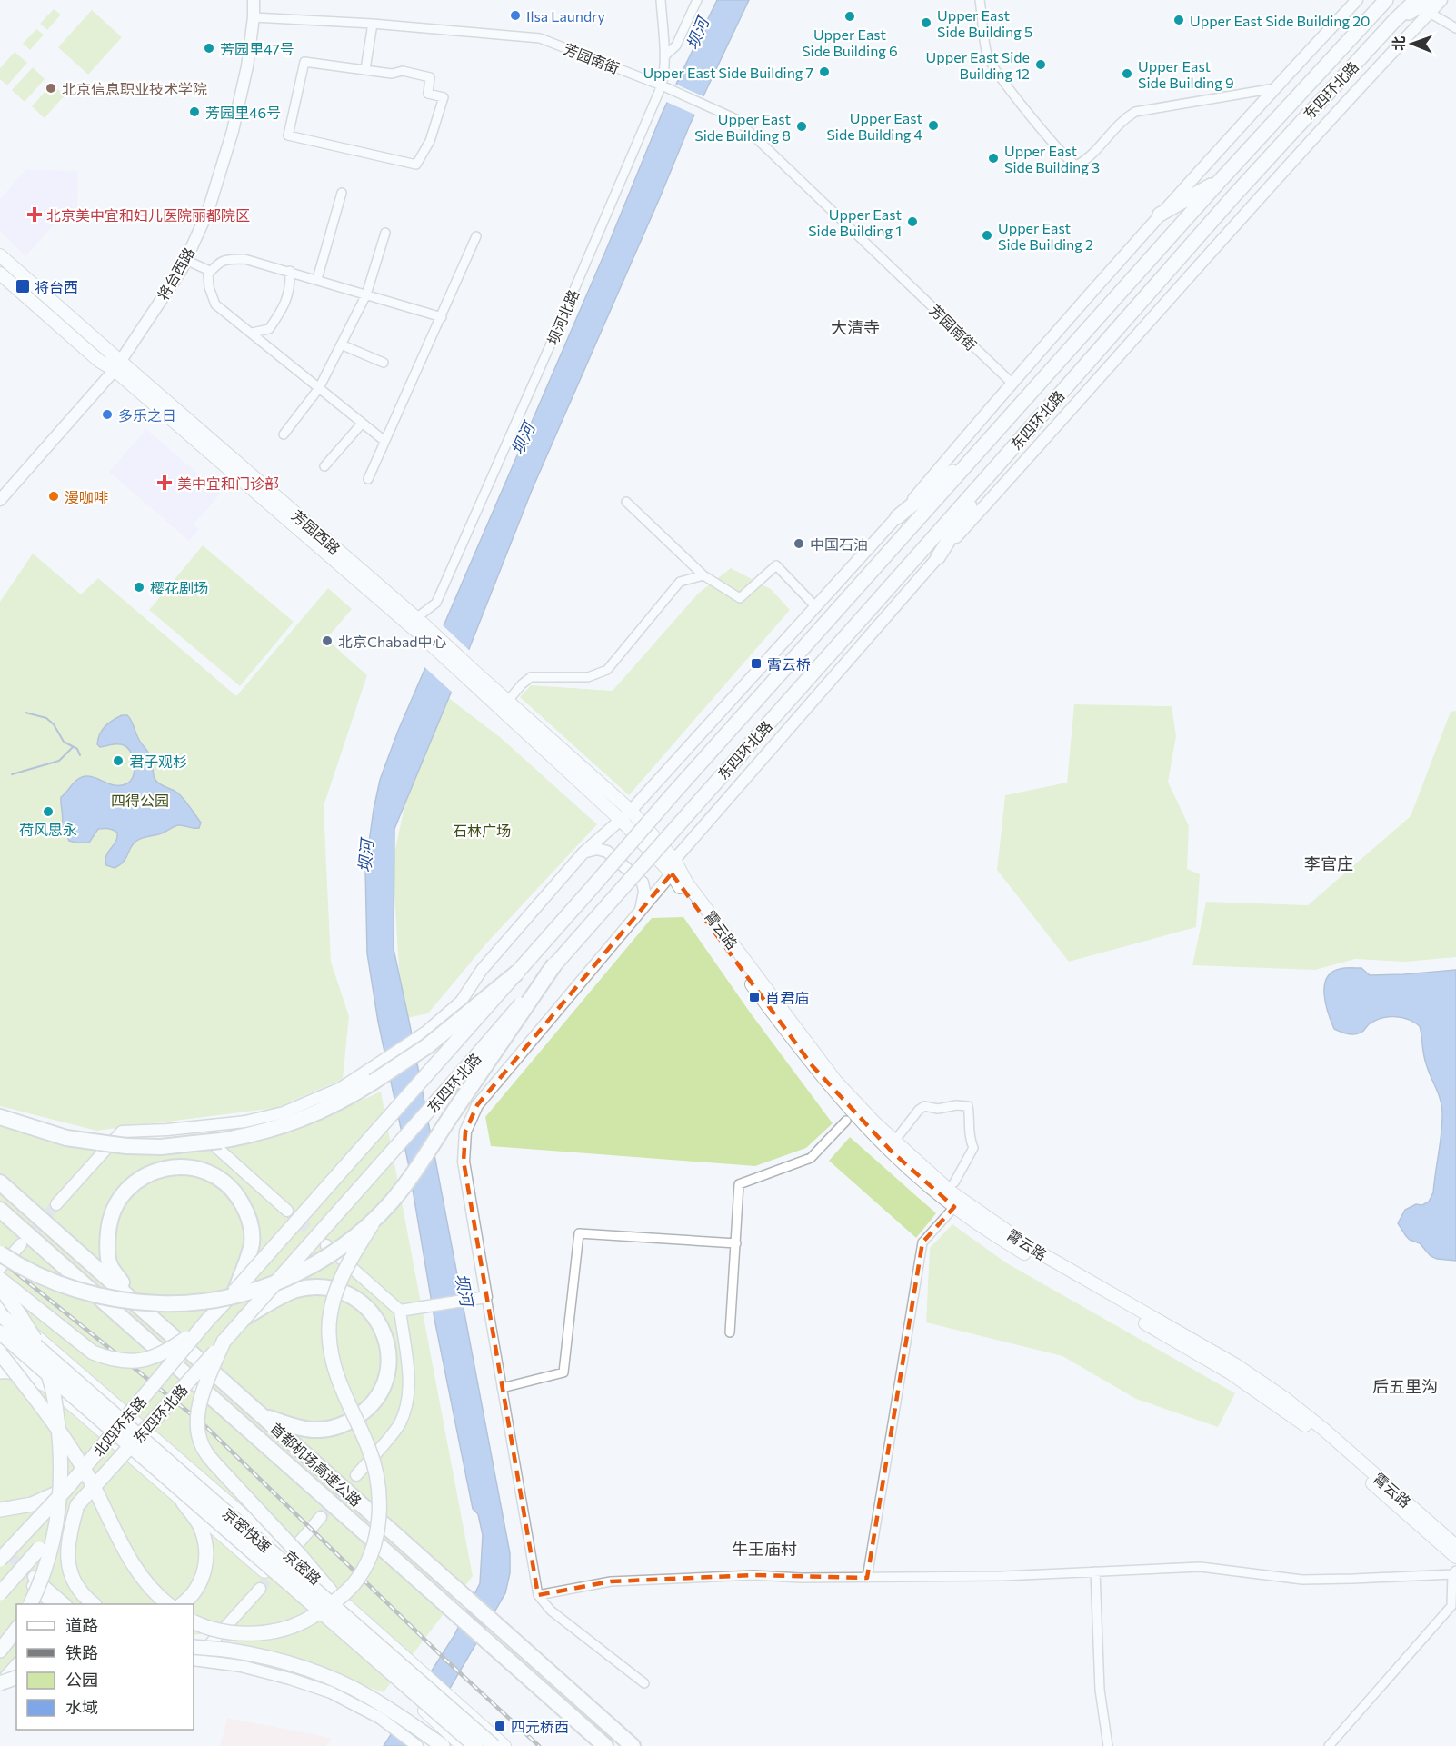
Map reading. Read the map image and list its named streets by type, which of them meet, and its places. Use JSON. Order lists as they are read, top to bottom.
{
  "streets": {
    "highway": [
      "东四环北路",
      "北四环东路",
      "首都机场高速公路",
      "京密快速"
    ],
    "main road": ["芳园西路", "霄云路", "京密路"],
    "street": ["芳园南街", "将台西路", "坝河北路"]
  },
  "crossings": [
    ["芳园南街", "将台西路"],
    ["芳园南街", "坝河北路"],
    ["东四环北路", "霄云路"],
    ["东四环北路", "北四环东路"],
    ["将台西路", "芳园西路"],
    ["坝河北路", "芳园西路"],
    ["芳园西路", "霄云路"]
  ],
  "districts": [
    "大清寺",
    "李官庄",
    "后五里沟",
    "牛王庙村"
  ],
  "water": ["坝河"],
  "parks": ["四得公园", "石林广场"],
  "places": {
    "other": [
      "Ilsa Laundry",
      "Upper East Side Building 6",
      "Upper East Side Building 20",
      "Upper East Side Building 5",
      "芳园里47号",
      "Upper East Side Building 12",
      "Upper East Side Building 7",
      "Upper East Side Building 9",
      "北京信息职业技术学院",
      "芳园里46号",
      "Upper East Side Building 4",
      "Upper East Side Building 8",
      "Upper East Side Building 3",
      "Upper East Side Building 1",
      "Upper East Side Building 2",
      "多乐之日",
      "漫咖啡",
      "中国石油",
      "樱花剧场",
      "北京Chabad中心",
      "君子观杉",
      "荷风思永"
    ],
    "health": ["北京美中宜和妇儿医院丽都院区", "美中宜和门诊部"],
    "transit": [
      "将台西",
      "霄云桥",
      "肖君庙",
      "四元桥西"
    ]
  },
  "legend": [
    "道路",
    "铁路",
    "公园",
    "水域"
  ],
  "north": "left"
}
